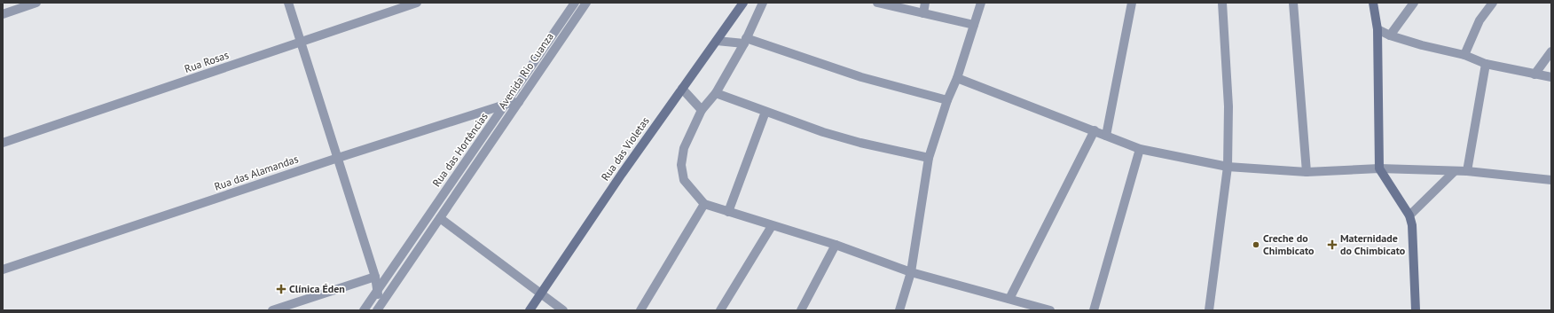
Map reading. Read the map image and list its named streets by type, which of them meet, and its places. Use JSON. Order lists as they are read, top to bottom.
{
  "streets": {
    "street": [
      "Rua Rosas",
      "Avenida Rio Cuanza",
      "Rua das Violetas",
      "Rua das Hortências",
      "Rua das Alamandas"
    ]
  },
  "crossings": [
    ["Avenida Rio Cuanza", "Rua das Alamandas"],
    ["Rua das Hortências", "Rua das Alamandas"]
  ],
  "places": {
    "other": ["Creche do Chimbicato"],
    "health": ["Maternidade do Chimbicato", "Clínica Éden"]
  }
}
